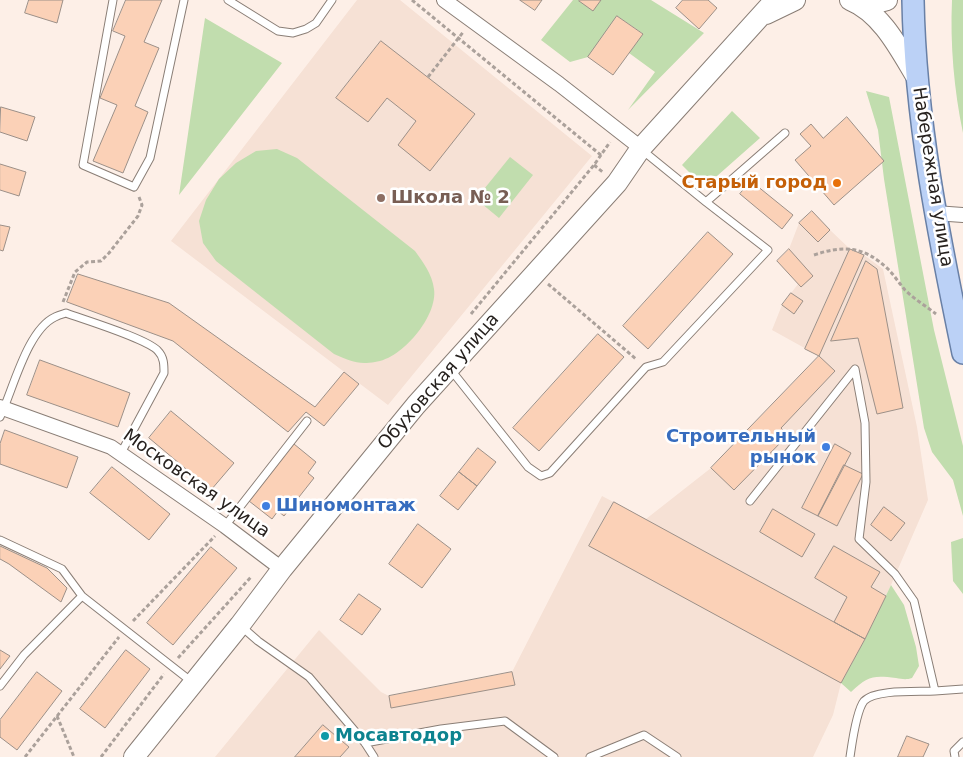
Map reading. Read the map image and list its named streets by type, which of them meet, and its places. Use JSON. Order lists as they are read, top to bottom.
{
  "streets": {
    "main road": ["Набережная улица"],
    "street": ["Обуховская улица", "Московская улица"]
  },
  "crossings": [
    ["Обуховская улица", "Московская улица"]
  ],
  "places": [
    "Старый город",
    "Школа № 2",
    "Строительный рынок",
    "Шиномонтаж",
    "Мосавтодор"
  ]
}
